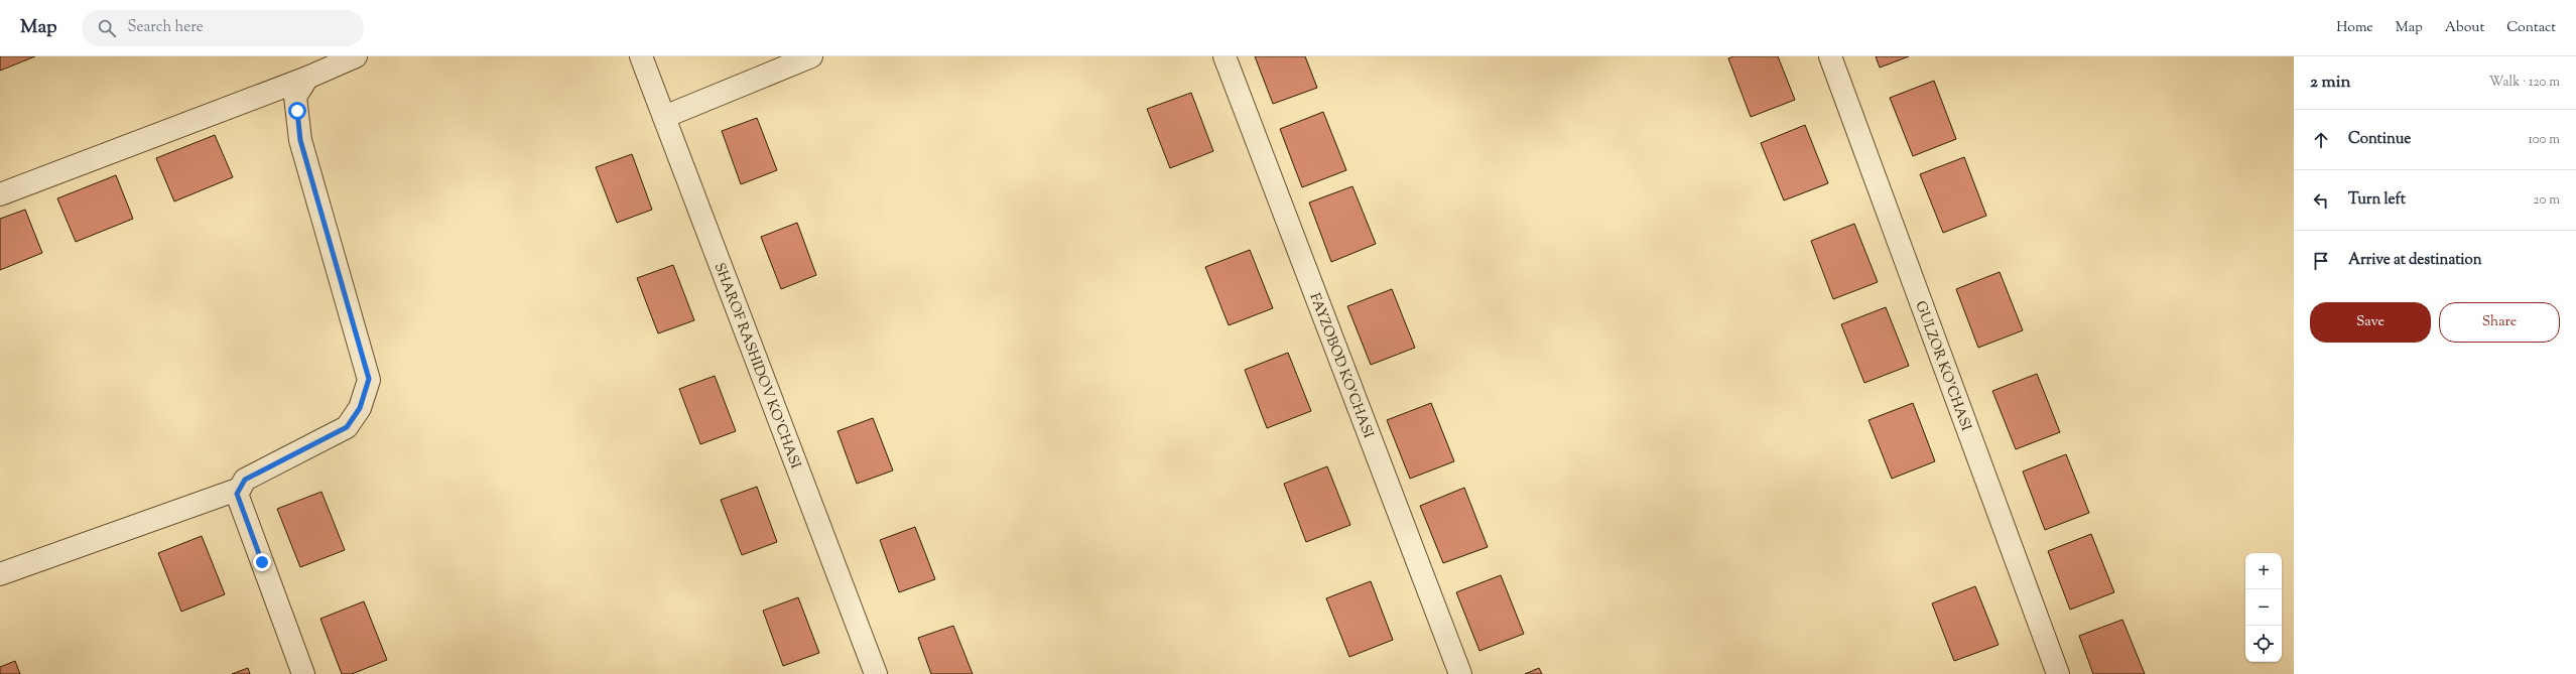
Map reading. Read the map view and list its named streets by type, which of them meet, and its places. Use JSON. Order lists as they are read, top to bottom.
{
  "streets": {
    "street": ["FAYZOBOD KO'CHASI", "GULZOR KO'CHASI", "SHAROF RASHIDOV KO'CHASI"]
  },
  "page": {
    "header": "Map",
    "search": "Search here",
    "nav": [
      "Home",
      "Map",
      "About",
      "Contact"
    ],
    "heading": ["2 min", "Walk · 120 m"],
    "list": [
      ["Continue", "100 m"],
      ["Turn left", "20 m"],
      "Arrive at destination"
    ],
    "buttons": ["Save", "Share"],
    "map_buttons": ["+", "−"]
  }
}
